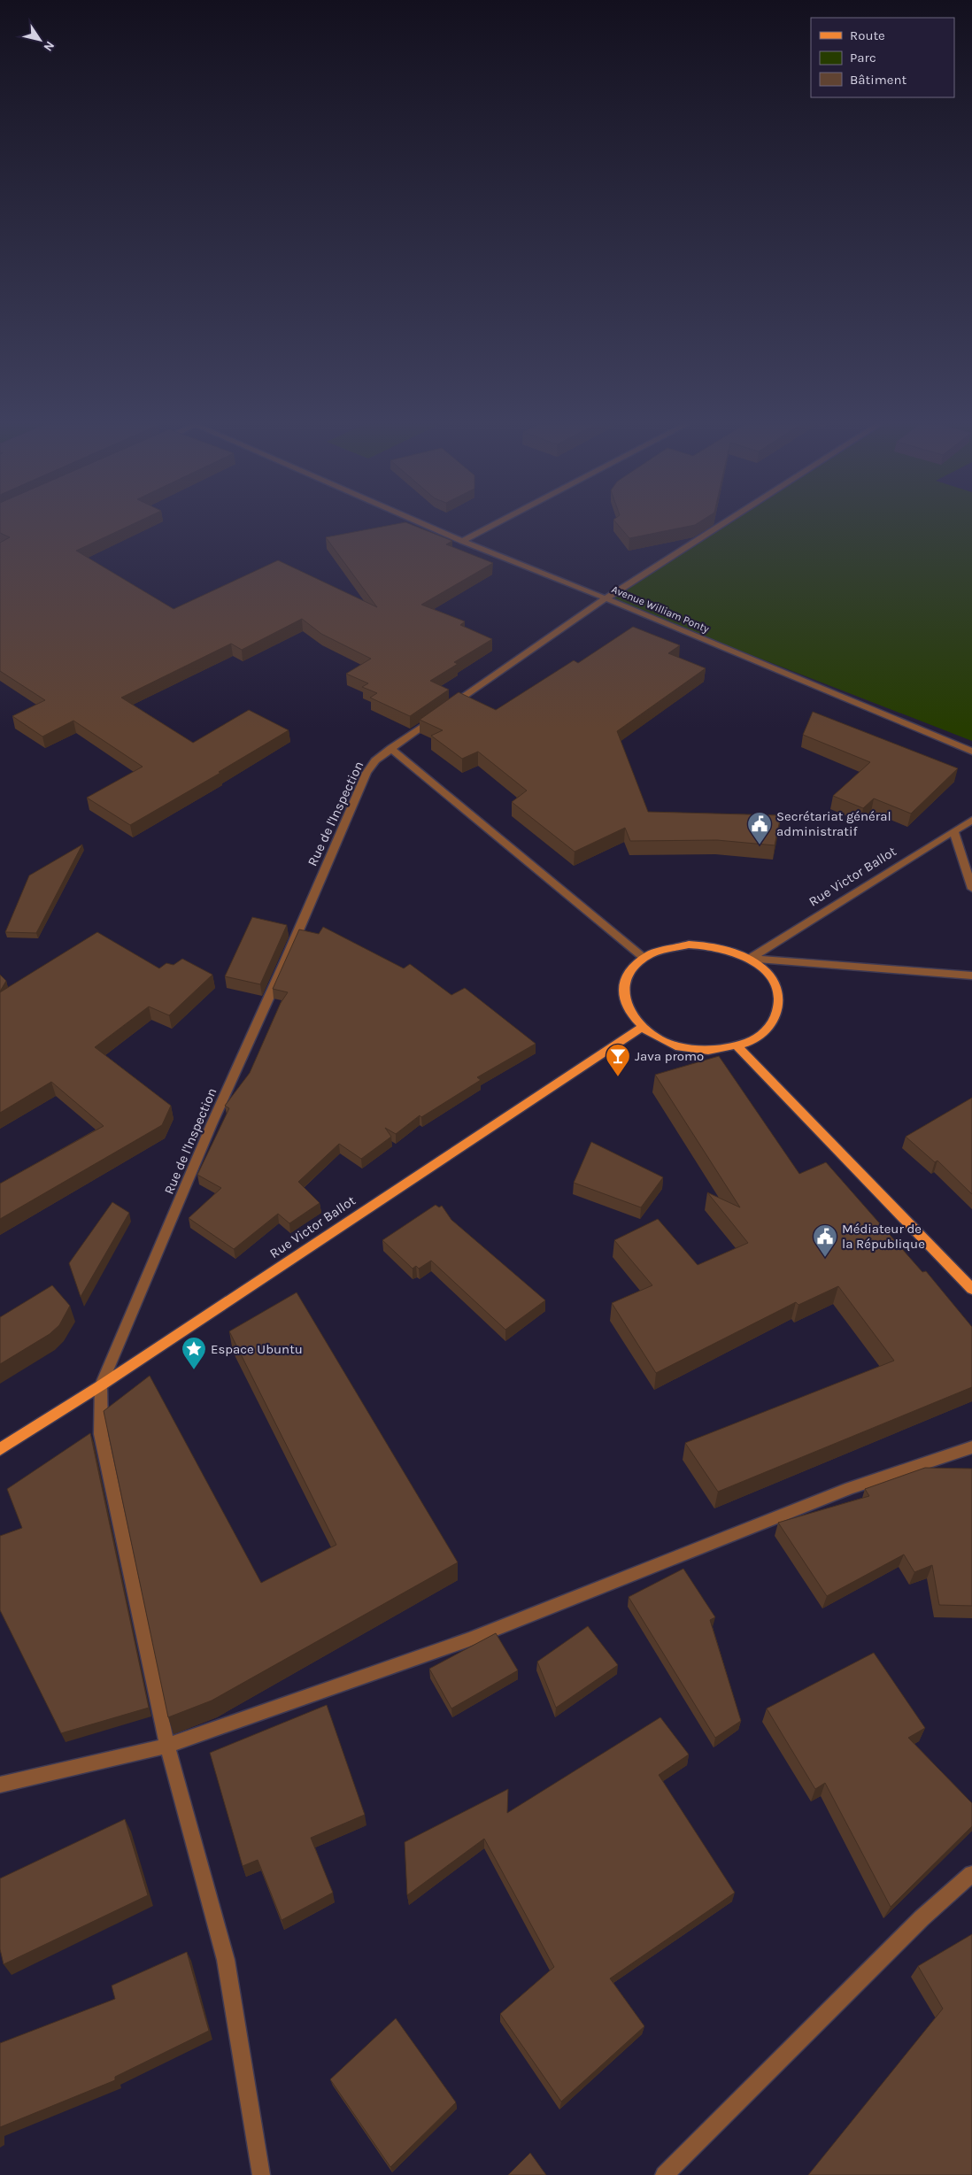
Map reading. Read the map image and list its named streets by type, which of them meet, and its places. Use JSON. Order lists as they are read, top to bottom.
{
  "streets": {
    "main road": ["Rue Victor Ballot"],
    "street": ["Avenue William Ponty", "Rue de l'Inspection"]
  },
  "crossings": [
    ["Avenue William Ponty", "Rue de l'Inspection"],
    ["Rue de l'Inspection", "Rue Victor Ballot"]
  ],
  "places": {
    "public building": ["Secrétariat général administratif", "Médiateur de la République"],
    "bar": ["Java promo"],
    "place": ["Espace Ubuntu"]
  },
  "legend": ["Route", "Parc", "Bâtiment"],
  "north": "bottom right"
}
